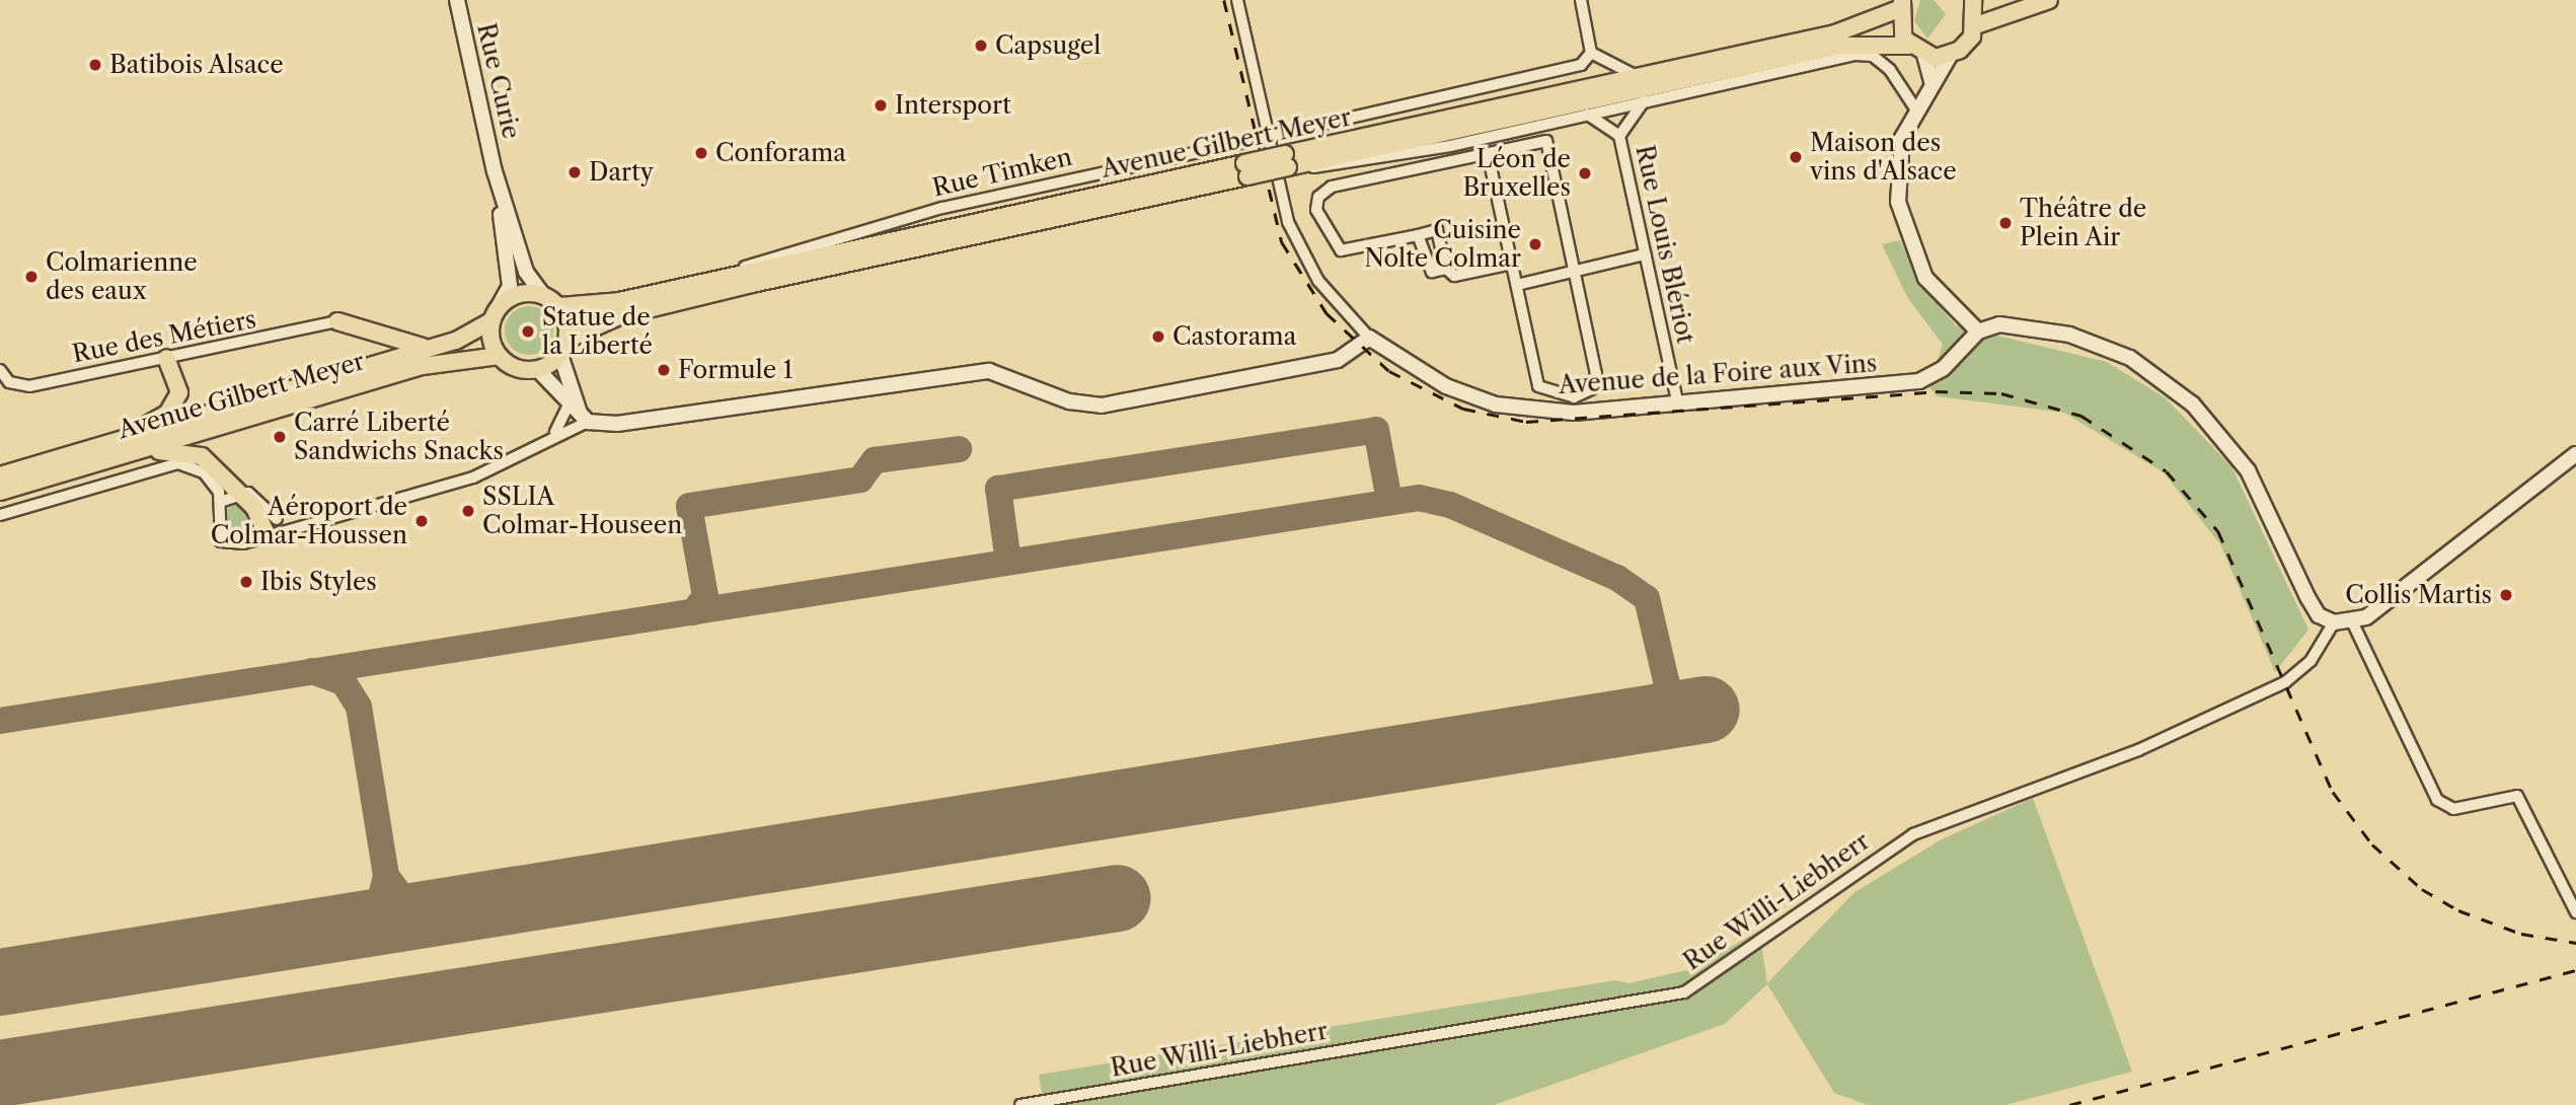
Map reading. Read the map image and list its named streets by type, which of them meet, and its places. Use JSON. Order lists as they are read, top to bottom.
{
  "streets": {
    "main road": ["Avenue Gilbert Meyer"],
    "street": [
      "Rue Curie",
      "Rue Timken",
      "Rue Louis Blériot",
      "Rue des Métiers",
      "Avenue de la Foire aux Vins",
      "Rue Willi-Liebherr"
    ]
  },
  "crossings": [
    ["Rue Curie", "Avenue Gilbert Meyer"],
    ["Avenue Gilbert Meyer", "Rue Timken"],
    ["Rue Louis Blériot", "Avenue de la Foire aux Vins"]
  ],
  "places": [
    "Capsugel",
    "Batibois Alsace",
    "Intersport",
    "Conforama",
    "Maison des vins d'Alsace",
    "Darty",
    "Léon de Bruxelles",
    "Théâtre de Plein Air",
    "Cuisine Nolte Colmar",
    "Colmarienne des eaux",
    "Statue de la Liberté",
    "Castorama",
    "Formule 1",
    "Carré Liberté Sandwichs Snacks",
    "SSLIA Colmar-Houseen",
    "Aéroport de Colmar-Houssen",
    "Ibis Styles",
    "Collis Martis"
  ]
}
